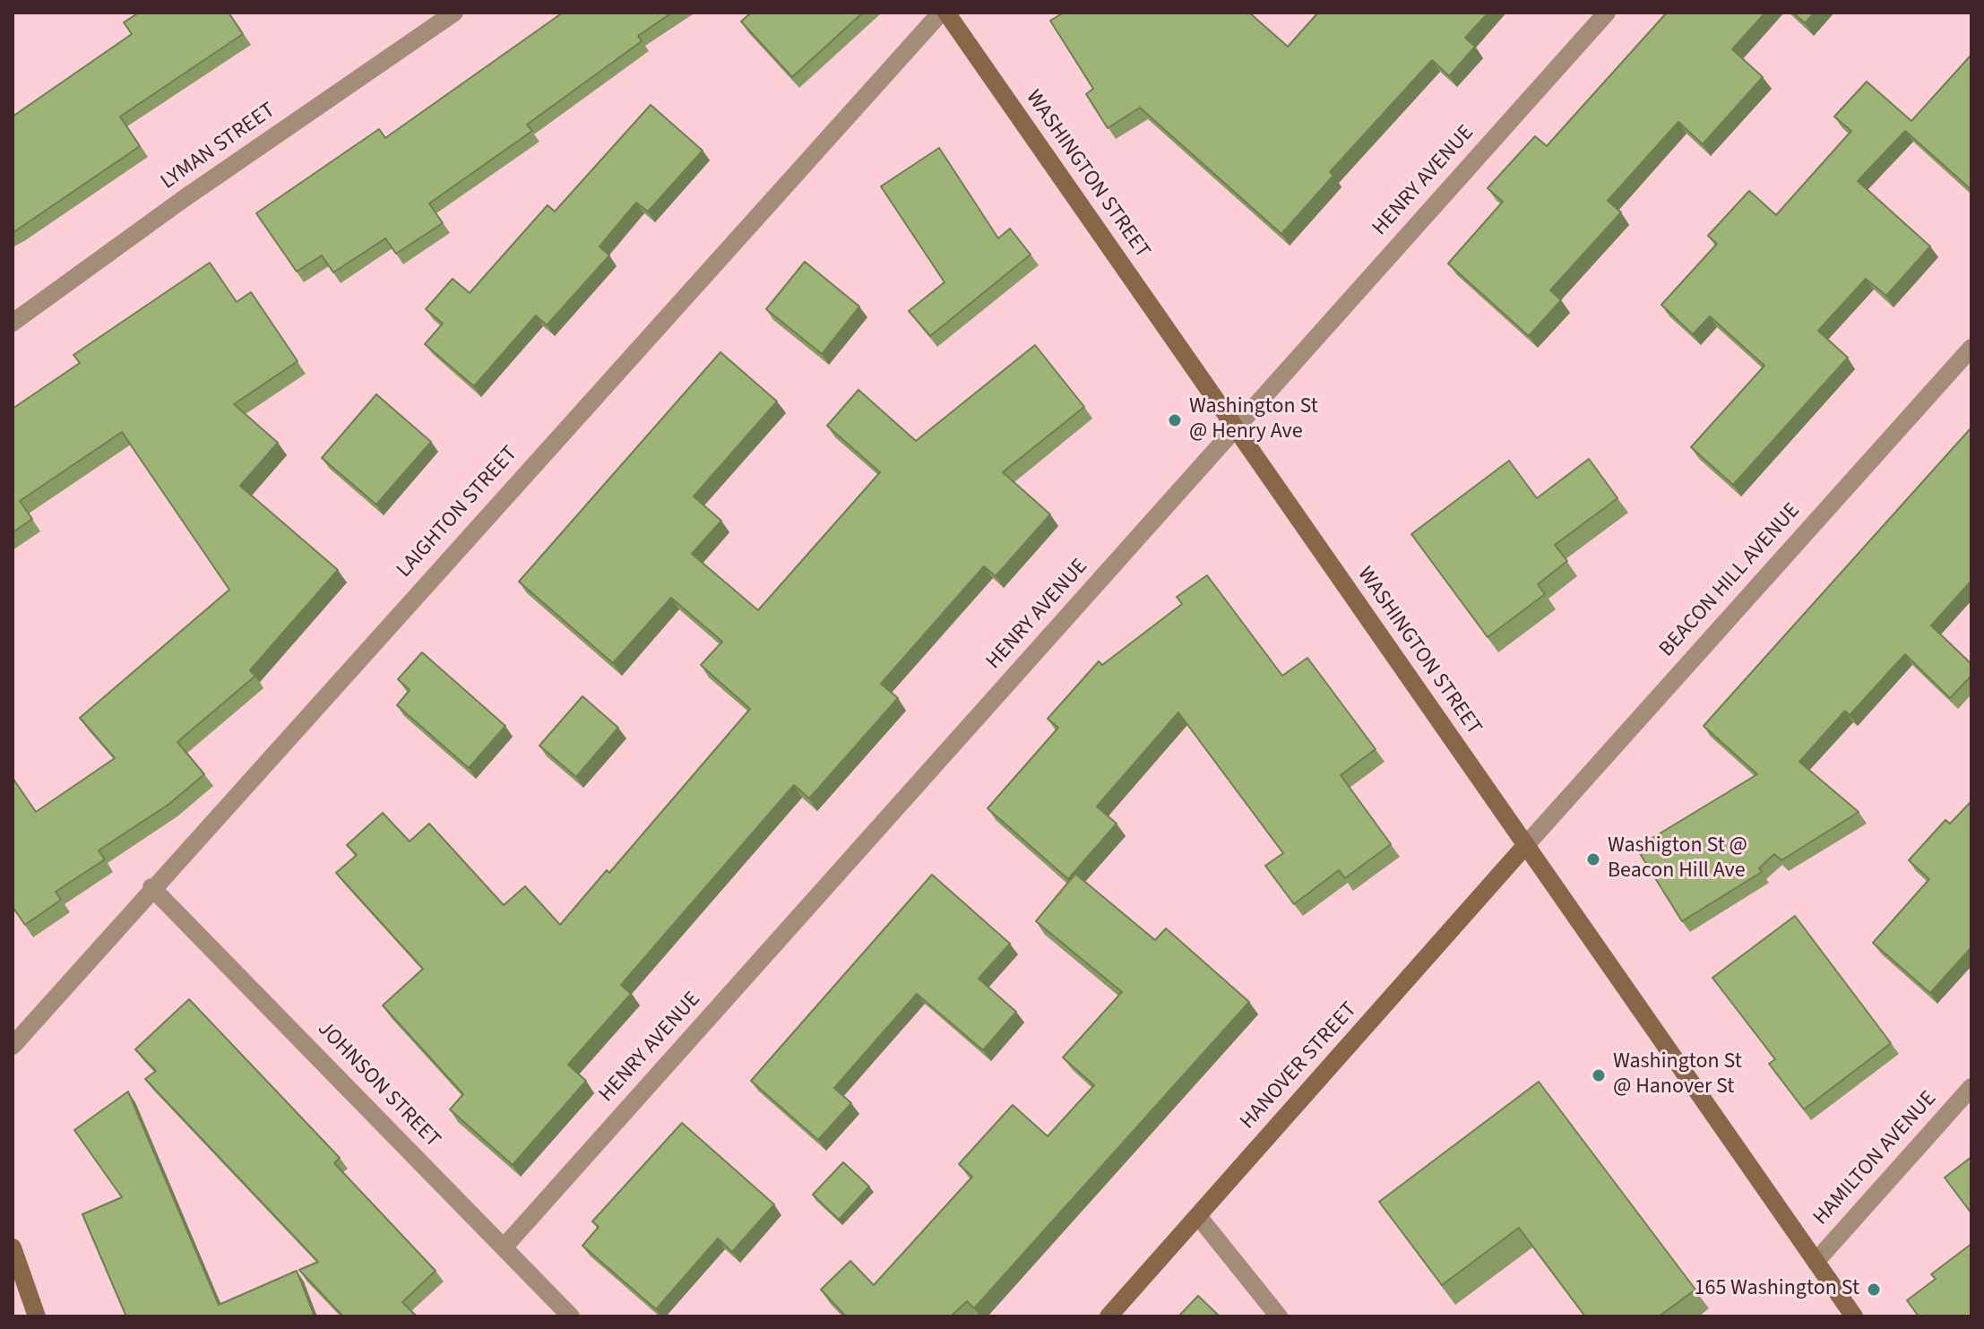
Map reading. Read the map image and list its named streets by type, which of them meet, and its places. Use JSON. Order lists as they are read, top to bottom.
{
  "streets": {
    "main road": ["WASHINGTON STREET", "HANOVER STREET"],
    "street": [
      "LYMAN STREET",
      "HENRY AVENUE",
      "LAIGHTON STREET",
      "BEACON HILL AVENUE",
      "JOHNSON STREET",
      "HAMILTON AVENUE"
    ]
  },
  "crossings": [
    ["WASHINGTON STREET", "HENRY AVENUE"],
    ["WASHINGTON STREET", "BEACON HILL AVENUE"],
    ["WASHINGTON STREET", "HANOVER STREET"],
    ["WASHINGTON STREET", "HAMILTON AVENUE"],
    ["HENRY AVENUE", "JOHNSON STREET"],
    ["LAIGHTON STREET", "JOHNSON STREET"],
    ["BEACON HILL AVENUE", "HANOVER STREET"]
  ],
  "places": [
    "Washington St @ Henry Ave",
    "Washigton St @ Beacon Hill Ave",
    "Washington St @ Hanover St",
    "165 Washington St"
  ]
}
